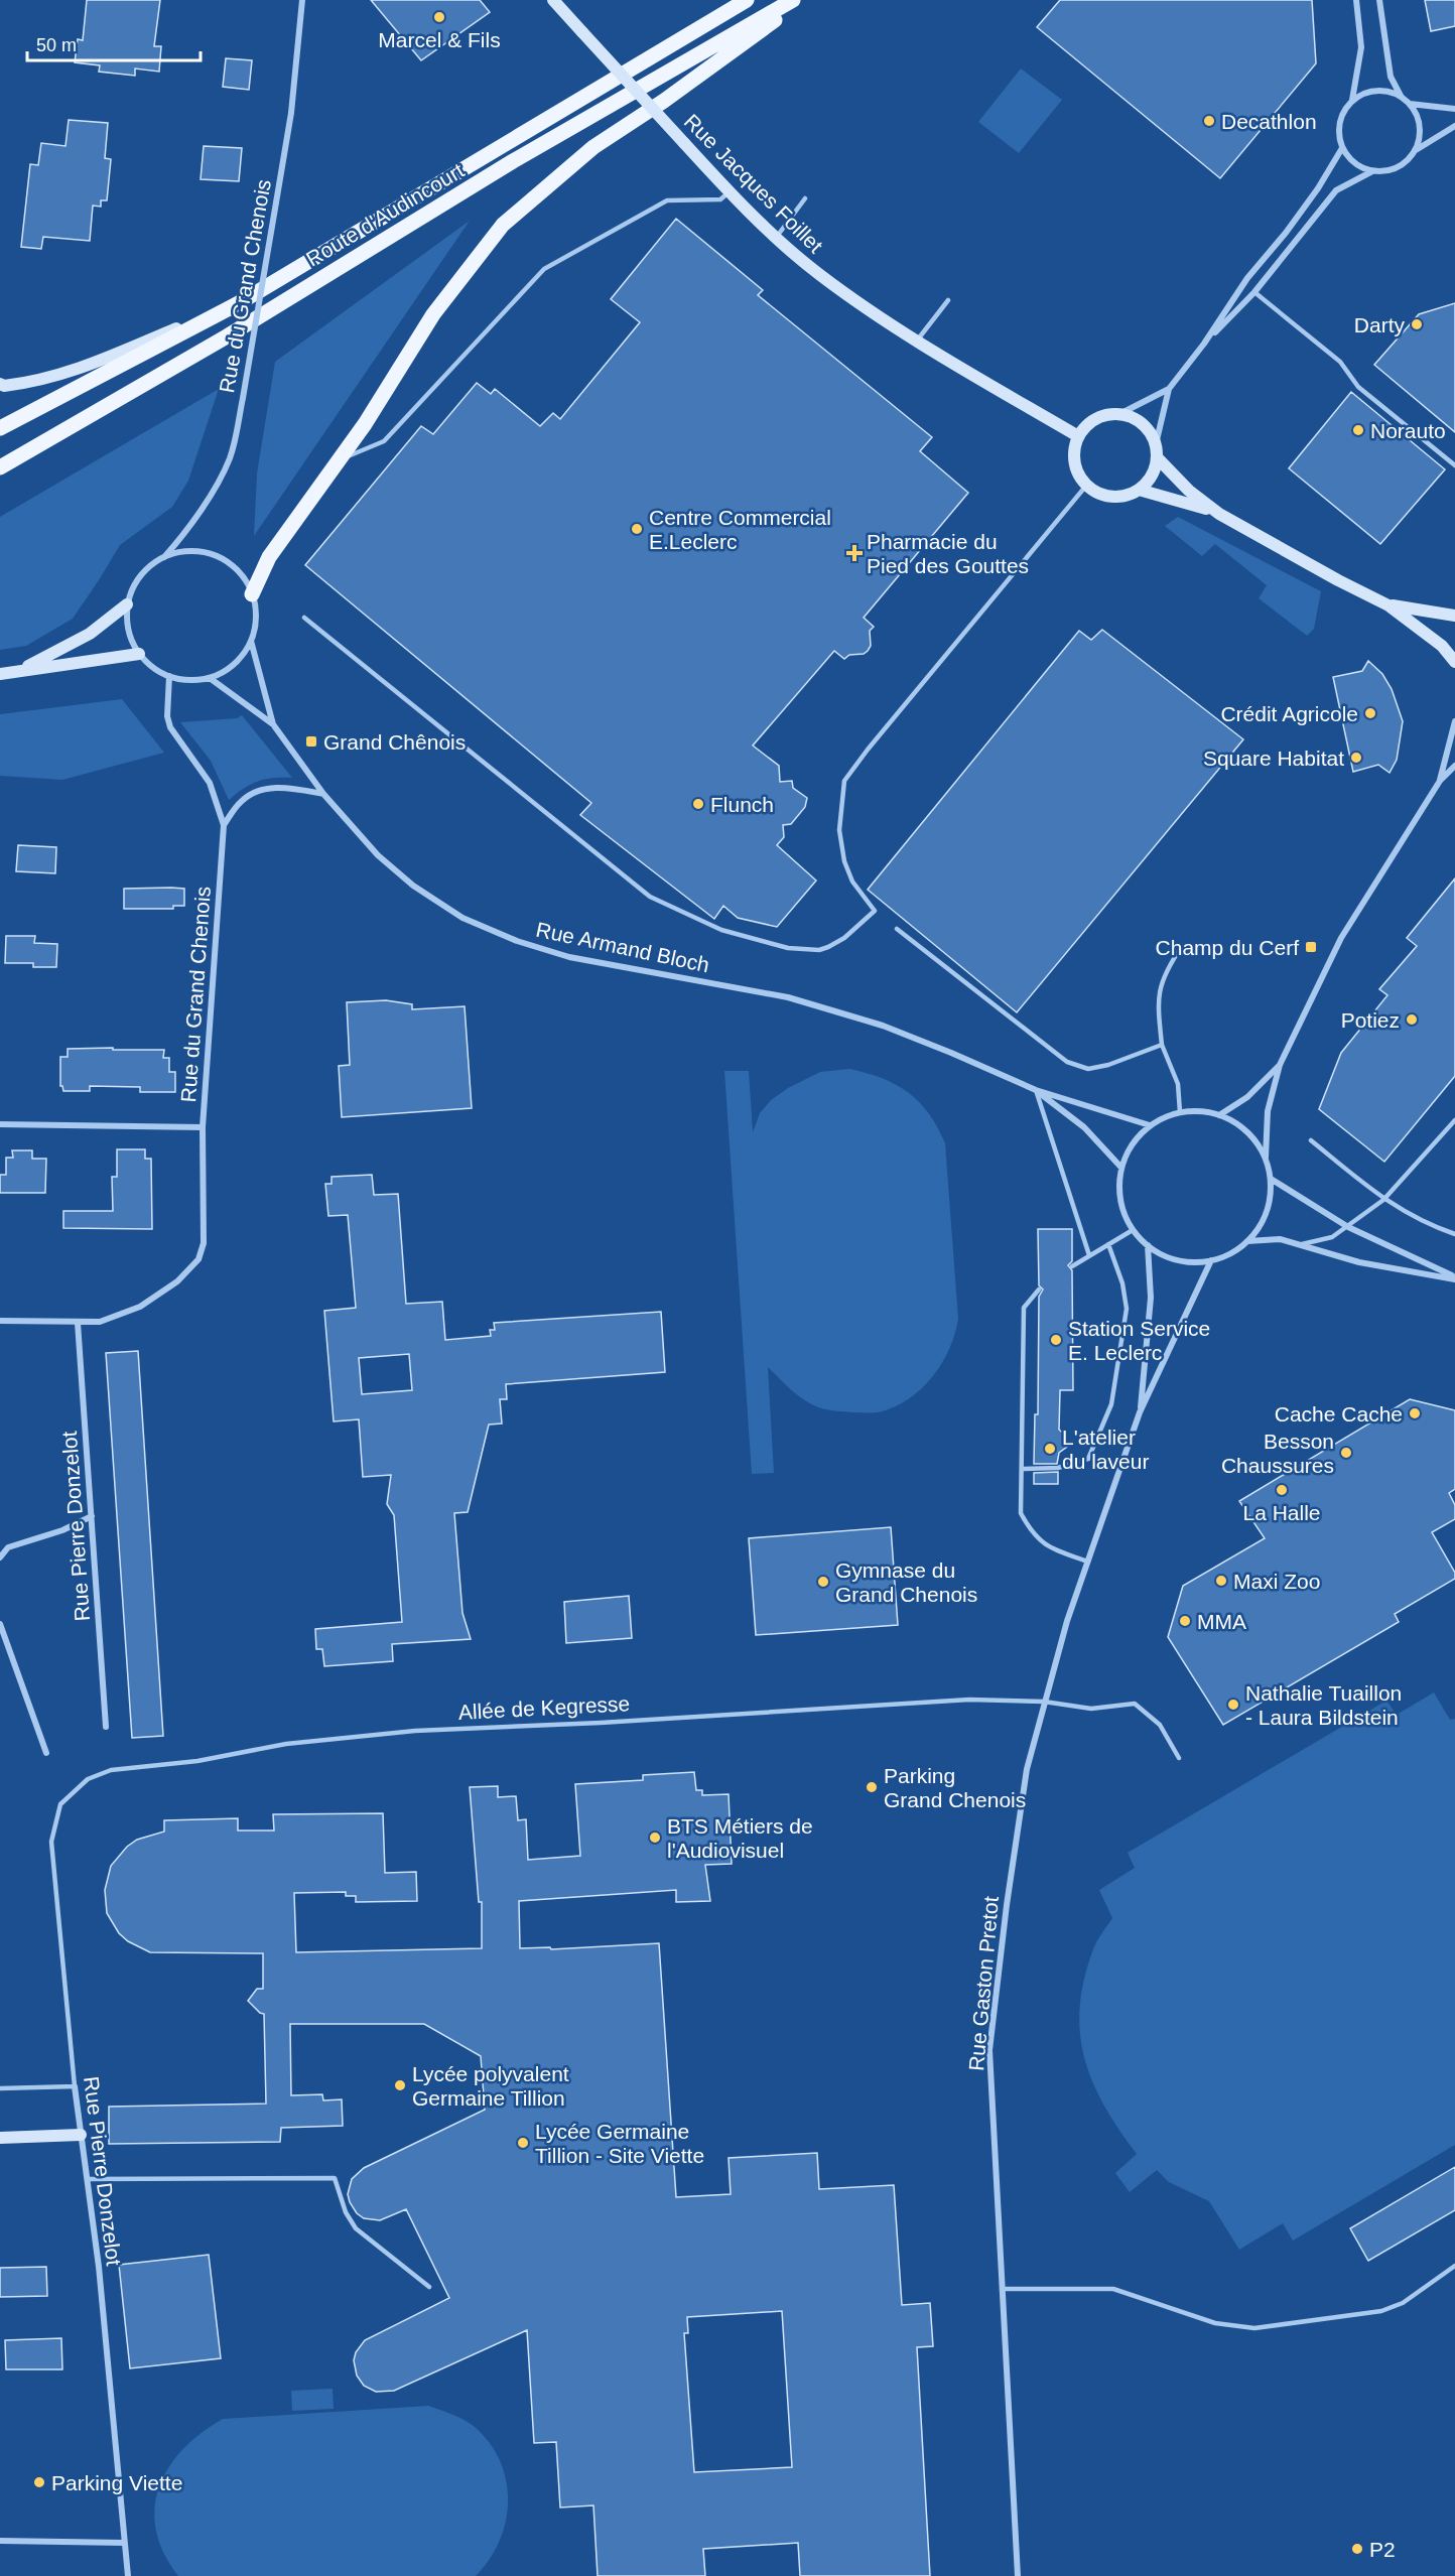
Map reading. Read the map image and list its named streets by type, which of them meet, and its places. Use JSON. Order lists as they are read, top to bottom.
{
  "streets": {
    "main road": ["Route d'Audincourt"],
    "street": [
      "Rue Jacques Foillet",
      "Rue du Grand Chenois",
      "Rue Armand Bloch",
      "Rue Pierre Donzelot",
      "Rue Gaston Pretot"
    ],
    "lane": ["Allée de Kegresse"]
  },
  "crossings": [
    ["Rue du Grand Chenois", "Rue Armand Bloch"],
    ["Rue Armand Bloch", "Rue Gaston Pretot"],
    ["Rue Pierre Donzelot", "Allée de Kegresse"],
    ["Allée de Kegresse", "Rue Gaston Pretot"]
  ],
  "places": {
    "other": [
      "Marcel & Fils",
      "Decathlon",
      "Darty",
      "Norauto",
      "Centre Commercial E.Leclerc",
      "Crédit Agricole",
      "Square Habitat",
      "Flunch",
      "Potiez",
      "Station Service E. Leclerc",
      "Cache Cache",
      "L'atelier du laveur",
      "Besson Chaussures",
      "La Halle",
      "Maxi Zoo",
      "Gymnase du Grand Chenois",
      "MMA",
      "Nathalie Tuaillon - Laura Bildstein",
      "Parking Grand Chenois",
      "BTS Métiers de l'Audiovisuel",
      "Lycée polyvalent Germaine Tillion",
      "Lycée Germaine Tillion - Site Viette",
      "Parking Viette",
      "P2"
    ],
    "health": ["Pharmacie du Pied des Gouttes"],
    "transit": ["Grand Chênois", "Champ du Cerf"]
  },
  "scale_bar": "50 m"
}
